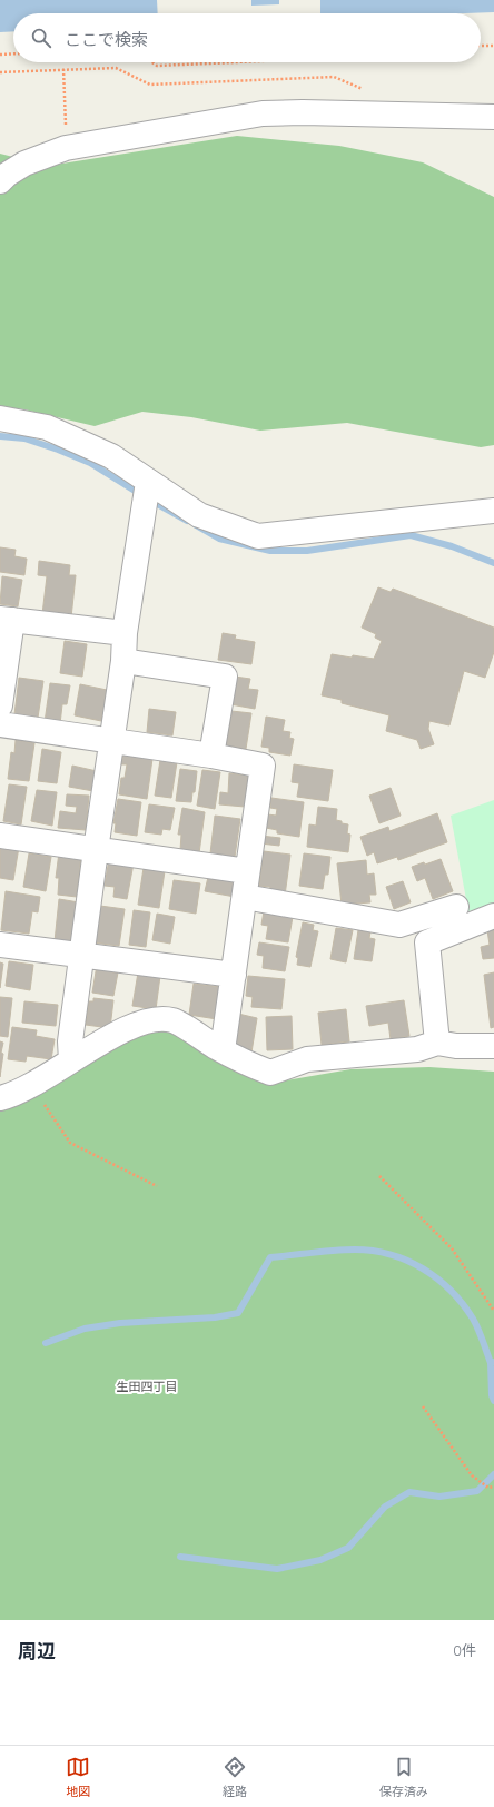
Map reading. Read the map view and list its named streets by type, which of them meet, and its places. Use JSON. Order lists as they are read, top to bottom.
{
  "districts": ["生田四丁目"],
  "page": {
    "search": "ここで検索",
    "heading": ["周辺", "0件"],
    "nav": ["地図", "経路", "保存済み"]
  }
}
